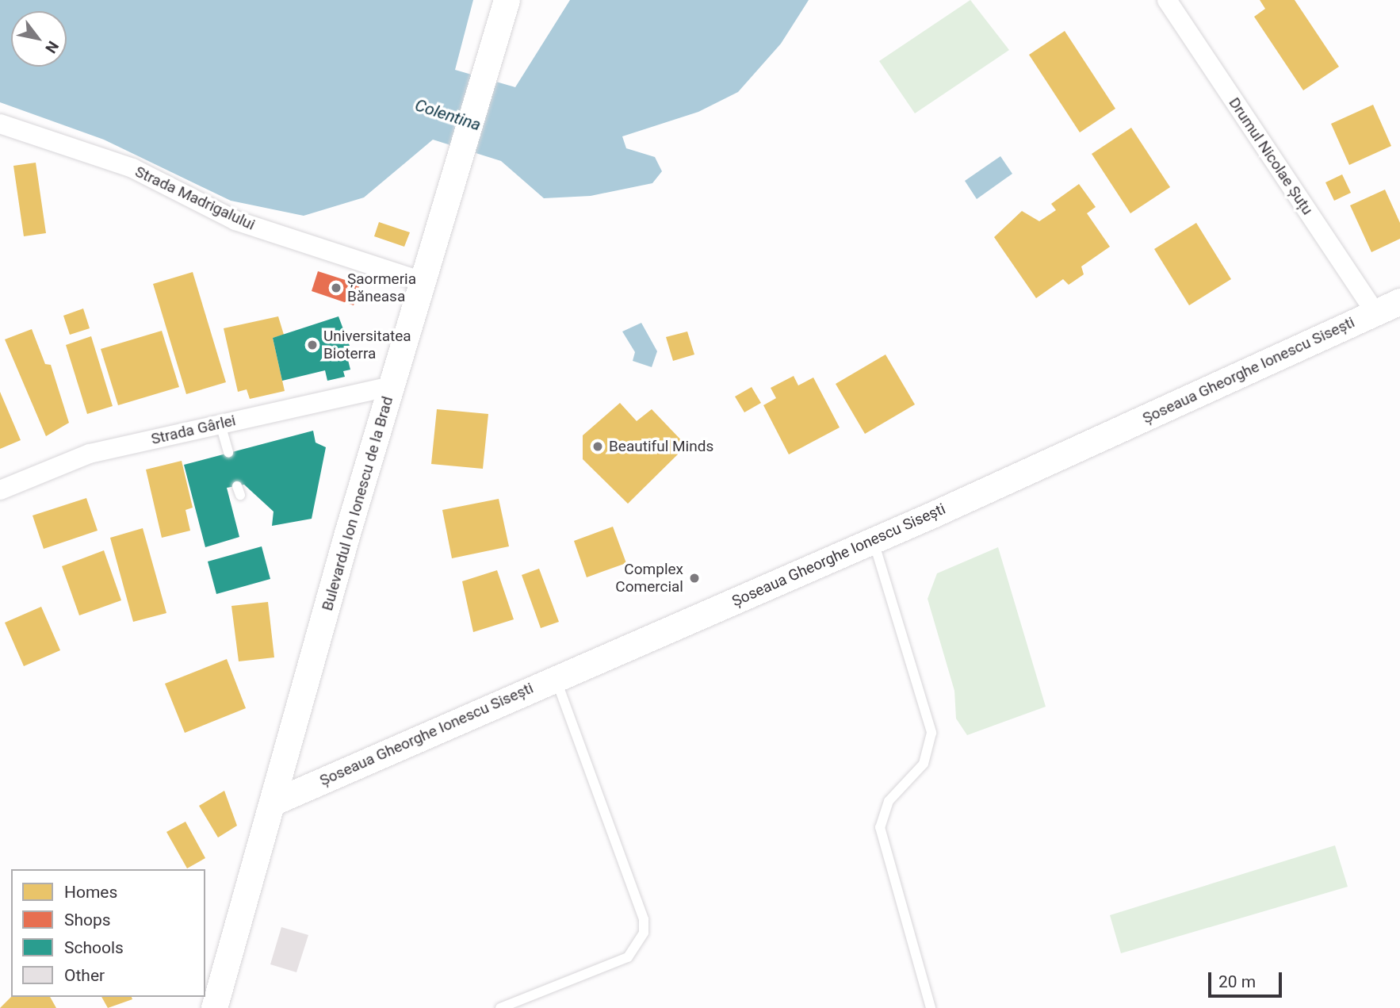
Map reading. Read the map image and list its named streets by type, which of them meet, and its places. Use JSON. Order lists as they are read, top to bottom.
{
  "streets": {
    "main road": ["Șoseaua Gheorghe Ionescu Sisești", "Bulevardul Ion Ionescu de la Brad"],
    "street": ["Drumul Nicolae Șuțu", "Strada Madrigalului", "Strada Gârlei"]
  },
  "crossings": [
    ["Drumul Nicolae Șuțu", "Șoseaua Gheorghe Ionescu Sisești"],
    ["Strada Madrigalului", "Bulevardul Ion Ionescu de la Brad"],
    ["Șoseaua Gheorghe Ionescu Sisești", "Bulevardul Ion Ionescu de la Brad"],
    ["Strada Gârlei", "Bulevardul Ion Ionescu de la Brad"]
  ],
  "water": ["Colentina"],
  "places": [
    "Șaormeria Băneasa",
    "Universitatea Bioterra",
    "Beautiful Minds",
    "Complex Comercial"
  ],
  "legend": [
    "Homes",
    "Shops",
    "Schools",
    "Other"
  ],
  "scale_bar": "20 m",
  "north": "bottom right"
}
